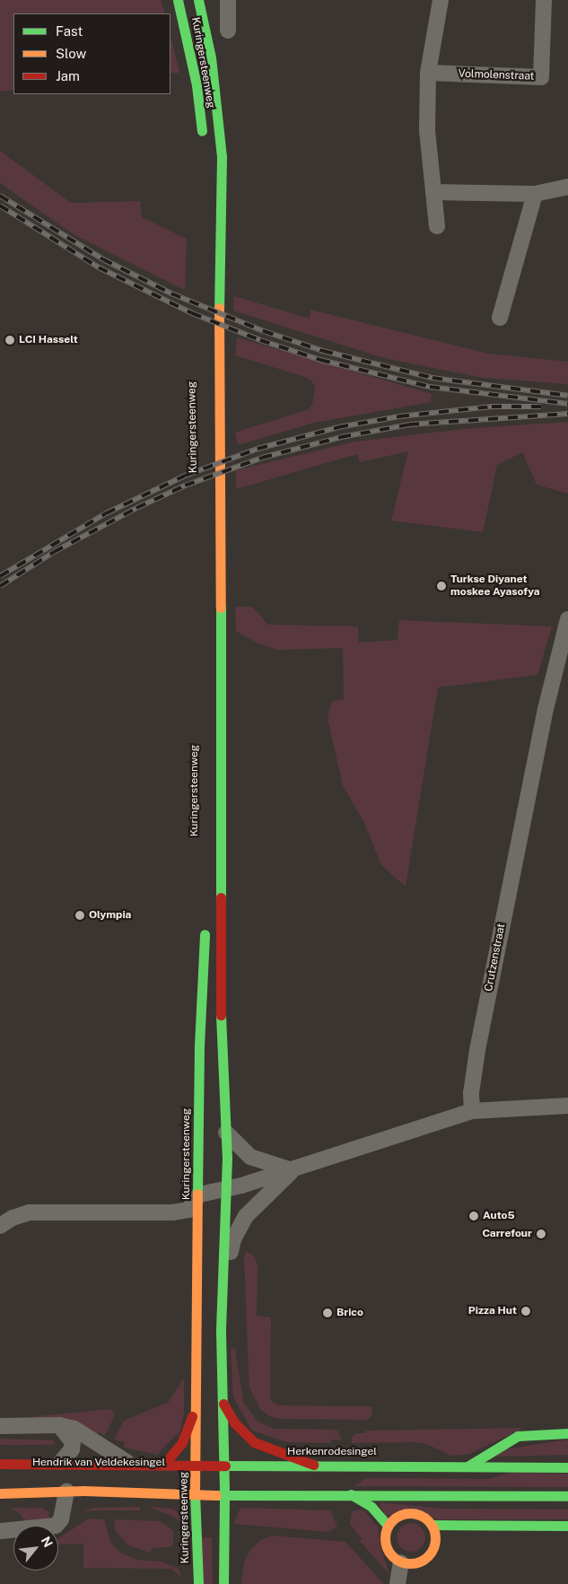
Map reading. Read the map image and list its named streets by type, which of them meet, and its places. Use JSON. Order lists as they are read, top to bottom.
{
  "streets": {
    "main road": ["Kuringersteenweg", "Herkenrodesingel", "Hendrik van Veldekesingel"],
    "street": ["Volmolenstraat", "Crutzenstraat"]
  },
  "crossings": [
    ["Kuringersteenweg", "Herkenrodesingel"],
    ["Kuringersteenweg", "Hendrik van Veldekesingel"],
    ["Herkenrodesingel", "Hendrik van Veldekesingel"]
  ],
  "places": [
    "LCI Hasselt",
    "Turkse Diyanet moskee Ayasofya",
    "Olympia",
    "Auto5",
    "Carrefour",
    "Pizza Hut",
    "Brico"
  ],
  "legend": ["Fast", "Slow", "Jam"],
  "north": "top right"
}
